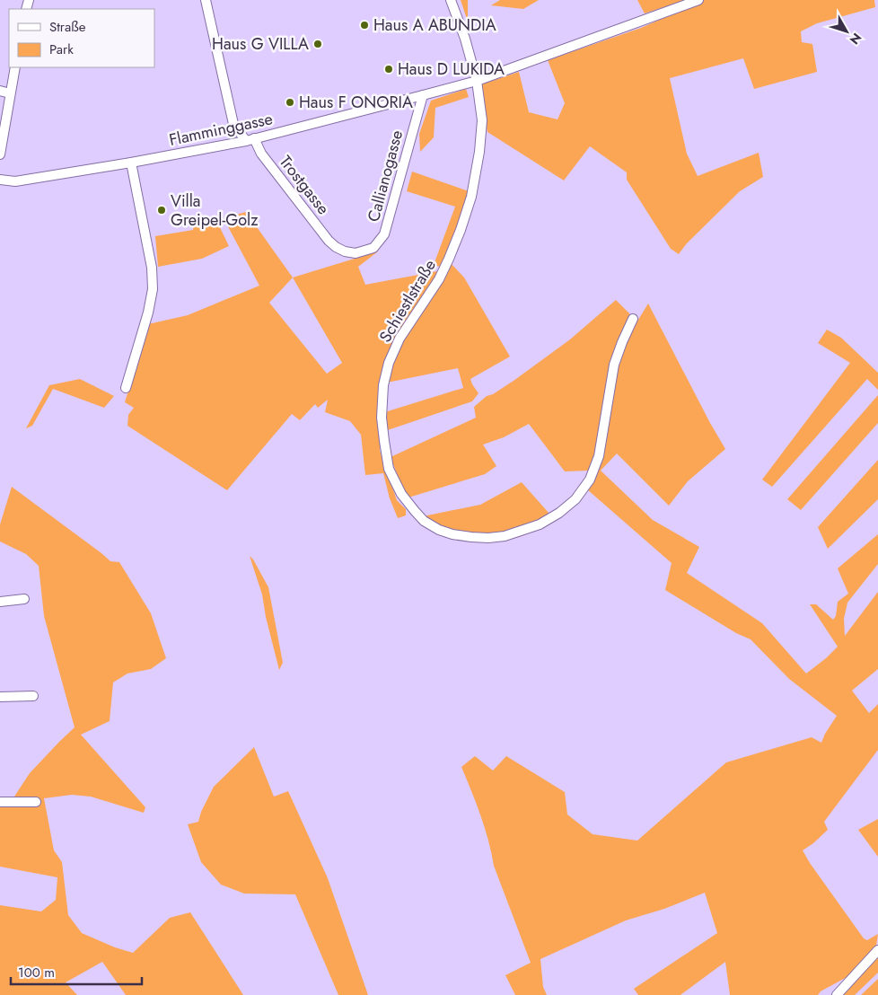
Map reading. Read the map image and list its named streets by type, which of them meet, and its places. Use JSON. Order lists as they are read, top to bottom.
{
  "streets": {
    "street": [
      "Flamminggasse",
      "Callianogasse",
      "Trostgasse",
      "Schiestlstraße"
    ]
  },
  "crossings": [
    ["Flamminggasse", "Callianogasse"],
    ["Flamminggasse", "Trostgasse"],
    ["Flamminggasse", "Schiestlstraße"],
    ["Callianogasse", "Trostgasse"]
  ],
  "places": [
    "Haus A ABUNDIA",
    "Haus G VILLA",
    "Haus D LUKIDA",
    "Haus F ONORIA",
    "Villa Greipel-Golz"
  ],
  "legend": ["Straße", "Park"],
  "scale_bar": "100 m",
  "north": "bottom right"
}
